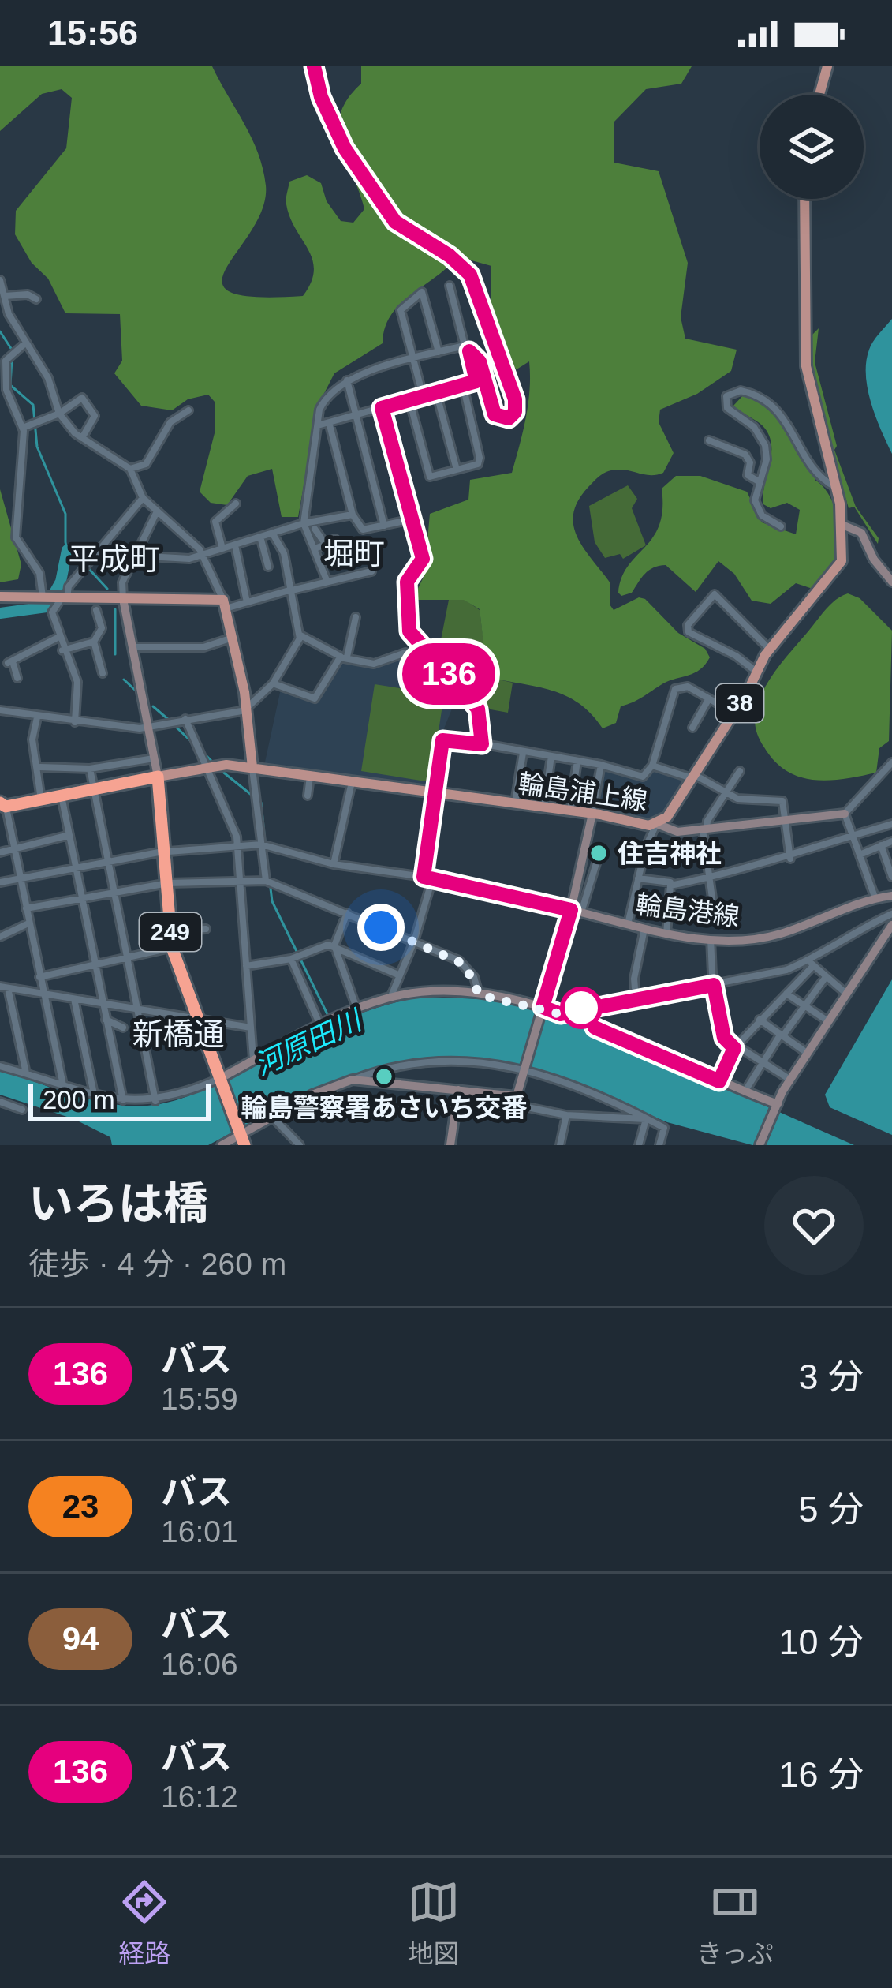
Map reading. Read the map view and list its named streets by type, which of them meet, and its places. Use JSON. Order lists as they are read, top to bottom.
{
  "streets": {
    "highway": ["249"],
    "main road": ["38", "輪島浦上線"],
    "street": ["輪島港線"]
  },
  "crossings": [
    ["輪島浦上線", "249"]
  ],
  "districts": ["堀町", "平成町", "新橋通"],
  "water": ["河原田川"],
  "places": ["住吉神社", "輪島警察署あさいち交番"],
  "lines": ["bus line 136"],
  "scale_bar": "200 m",
  "page": {
    "status": "15:56",
    "on_map": "136",
    "scale": "200 m",
    "heading": ["いろは橋", "徒歩 · 4 分 · 260 m"],
    "list": [
      {
        "mark": "136",
        "name": "バス",
        "note": "15:59",
        "value": "3 分"
      },
      {
        "mark": "23",
        "name": "バス",
        "note": "16:01",
        "value": "5 分"
      },
      {
        "mark": "94",
        "name": "バス",
        "note": "16:06",
        "value": "10 分"
      },
      {
        "mark": "136",
        "name": "バス",
        "note": "16:12",
        "value": "16 分"
      }
    ],
    "tabs": ["経路", "地図", "きっぷ"]
  }
}
